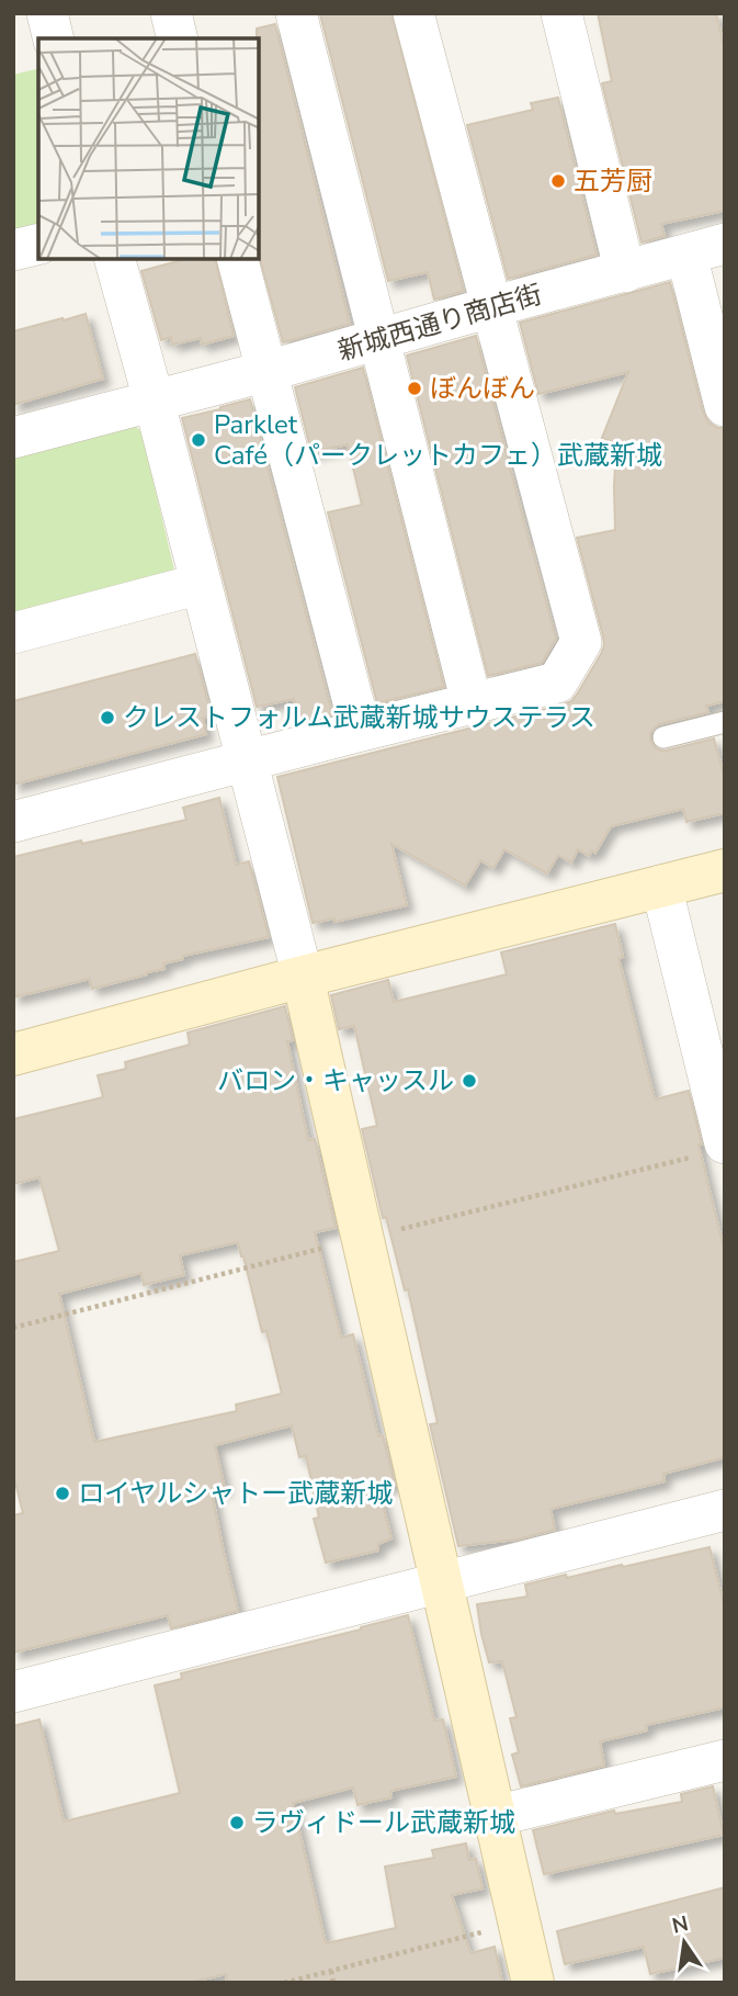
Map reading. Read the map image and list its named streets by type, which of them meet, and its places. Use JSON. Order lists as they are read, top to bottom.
{
  "streets": {
    "street": ["新城西通り商店街"]
  },
  "places": [
    "五芳厨",
    "ぼんぼん",
    "Parklet Café（パークレットカフェ）武蔵新城",
    "クレストフォルム武蔵新城サウステラス",
    "バロン・キャッスル",
    "ロイヤルシャトー武蔵新城",
    "ラヴィドール武蔵新城"
  ],
  "north": "top"
}
